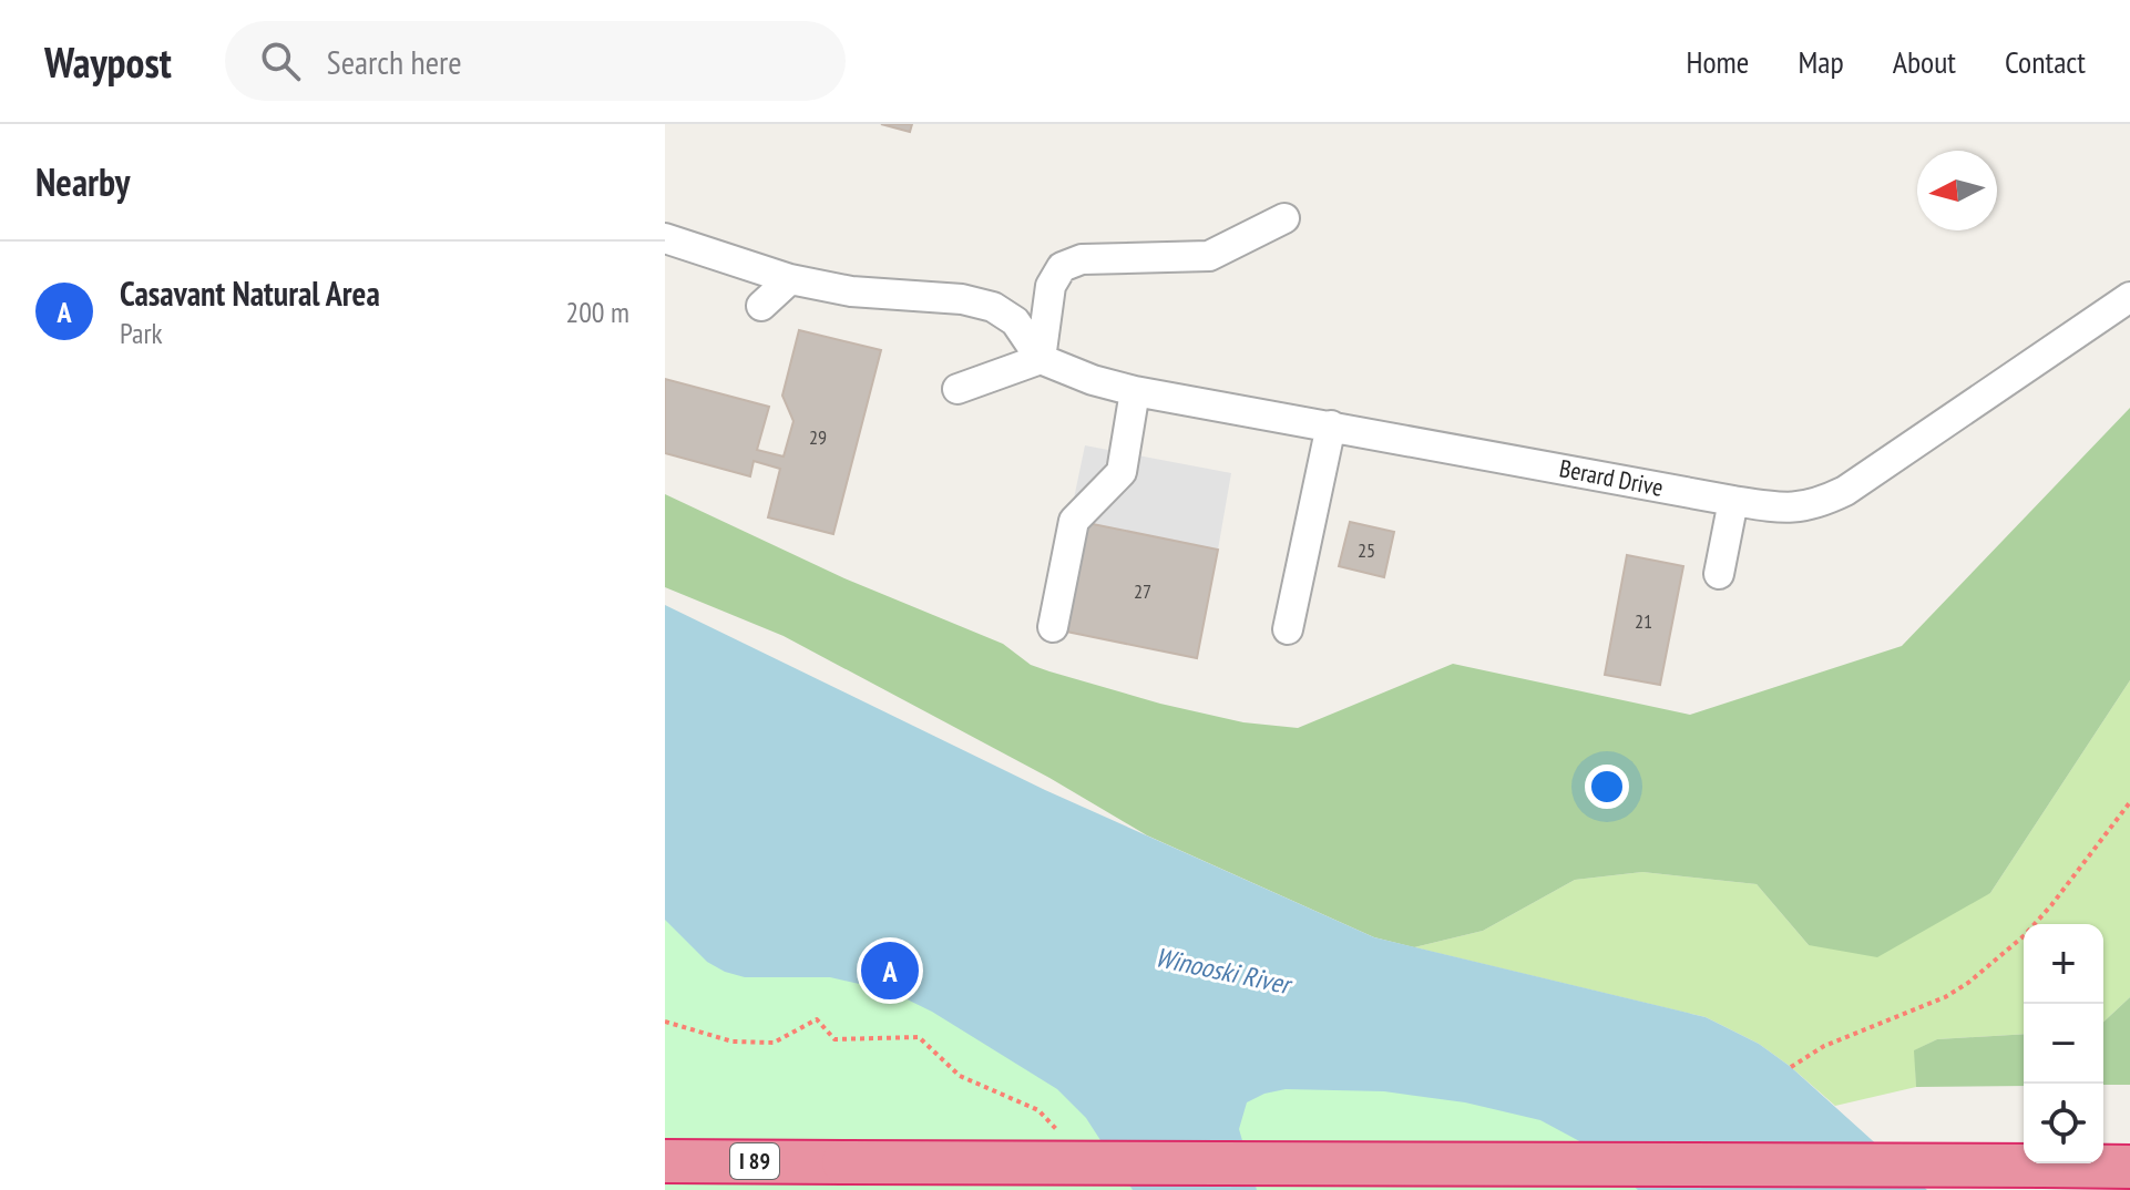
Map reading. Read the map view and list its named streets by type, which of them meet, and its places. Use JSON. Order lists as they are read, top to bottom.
{
  "streets": {
    "highway": ["I 89"],
    "street": ["Berard Drive"]
  },
  "water": ["Winooski River"],
  "house_numbers": [
    "29",
    "25",
    "27",
    "21"
  ],
  "north": "left",
  "page": {
    "header": "Waypost",
    "search": "Search here",
    "nav": [
      "Home",
      "Map",
      "About",
      "Contact"
    ],
    "heading": "Nearby",
    "list": [
      {
        "mark": "A",
        "name": "Casavant Natural Area",
        "note": "Park",
        "value": "200 m"
      }
    ],
    "map_buttons": ["+", "−"],
    "pins": "A"
  }
}
